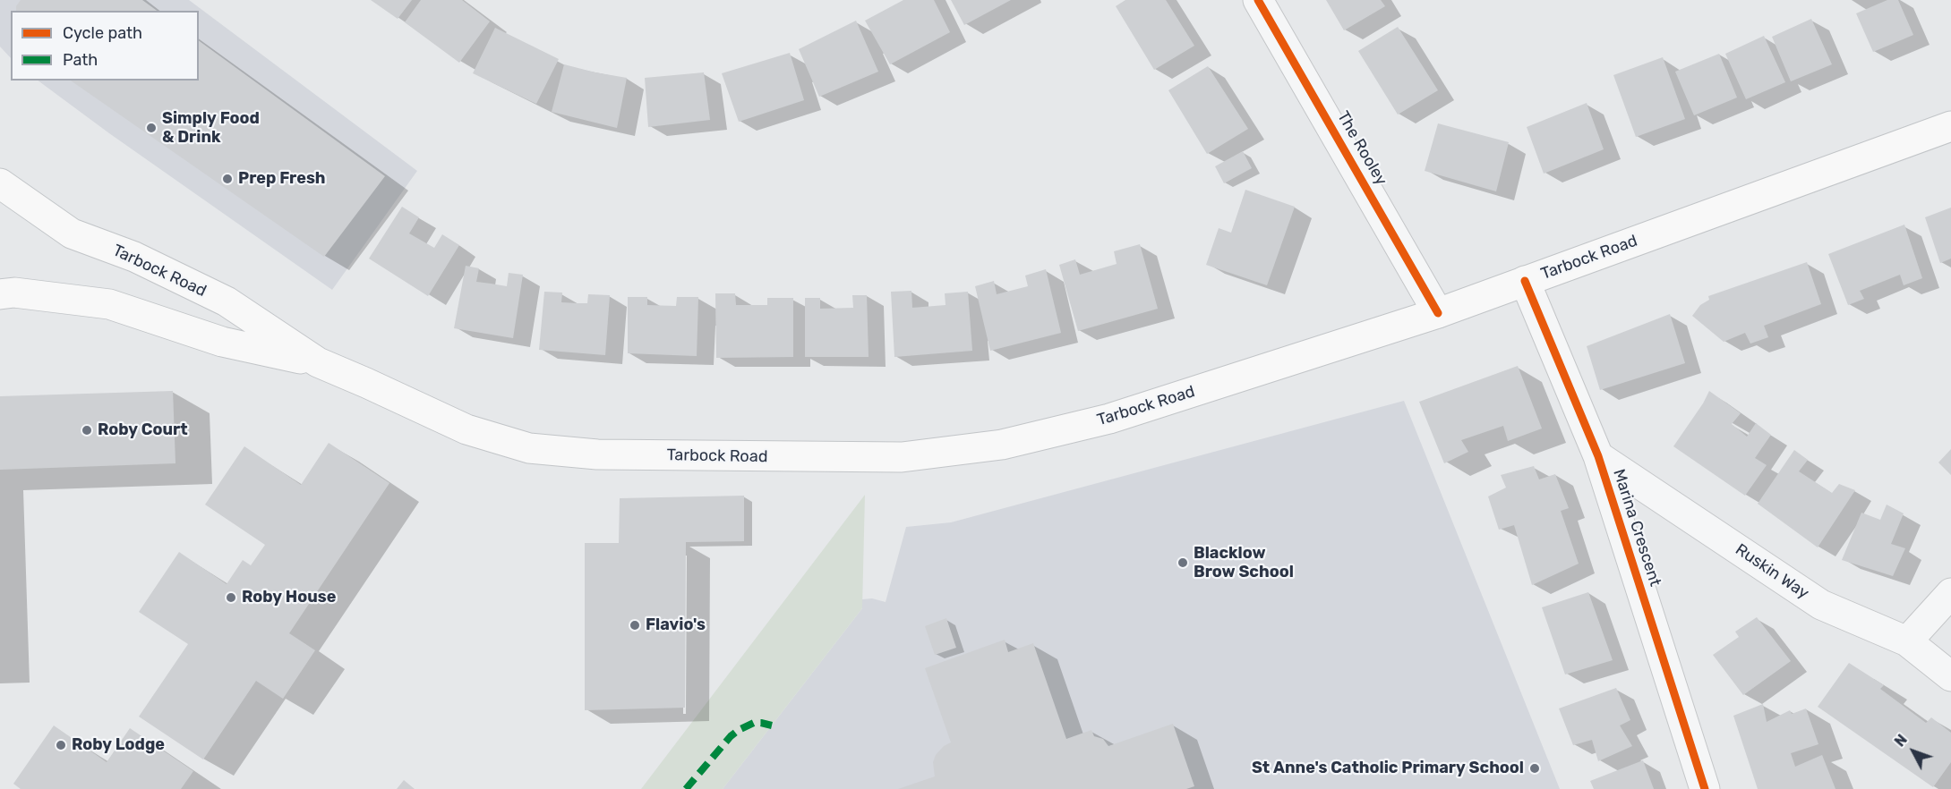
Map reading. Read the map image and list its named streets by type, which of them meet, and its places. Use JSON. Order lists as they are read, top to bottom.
{
  "streets": {
    "main road": ["Tarbock Road"],
    "street": ["The Rooley", "Marina Crescent", "Ruskin Way"]
  },
  "crossings": [
    ["The Rooley", "Tarbock Road"],
    ["Tarbock Road", "Marina Crescent"],
    ["Marina Crescent", "Ruskin Way"]
  ],
  "places": [
    "Simply Food & Drink",
    "Prep Fresh",
    "Roby Court",
    "Blacklow Brow School",
    "Roby House",
    "Flavio's",
    "Roby Lodge",
    "St Anne's Catholic Primary School"
  ],
  "legend": ["Cycle path", "Path"],
  "north": "top left"
}
